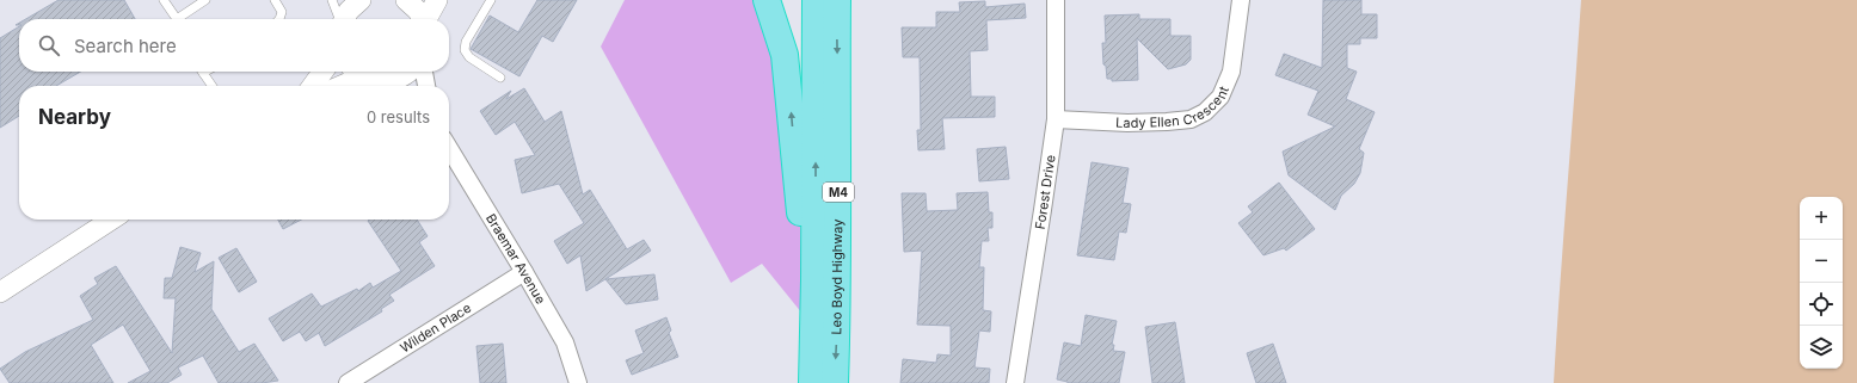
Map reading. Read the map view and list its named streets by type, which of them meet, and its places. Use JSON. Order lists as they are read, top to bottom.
{
  "streets": {
    "highway": ["M4", "Leo Boyd Highway"],
    "street": [
      "Lady Ellen Crescent",
      "Forest Drive",
      "Braemar Avenue",
      "Wilden Place"
    ]
  },
  "crossings": [
    ["Lady Ellen Crescent", "Forest Drive"],
    ["Braemar Avenue", "Wilden Place"]
  ],
  "page": {
    "search": "Search here",
    "heading": ["Nearby", "0 results"],
    "map_buttons": ["+", "−"]
  }
}
